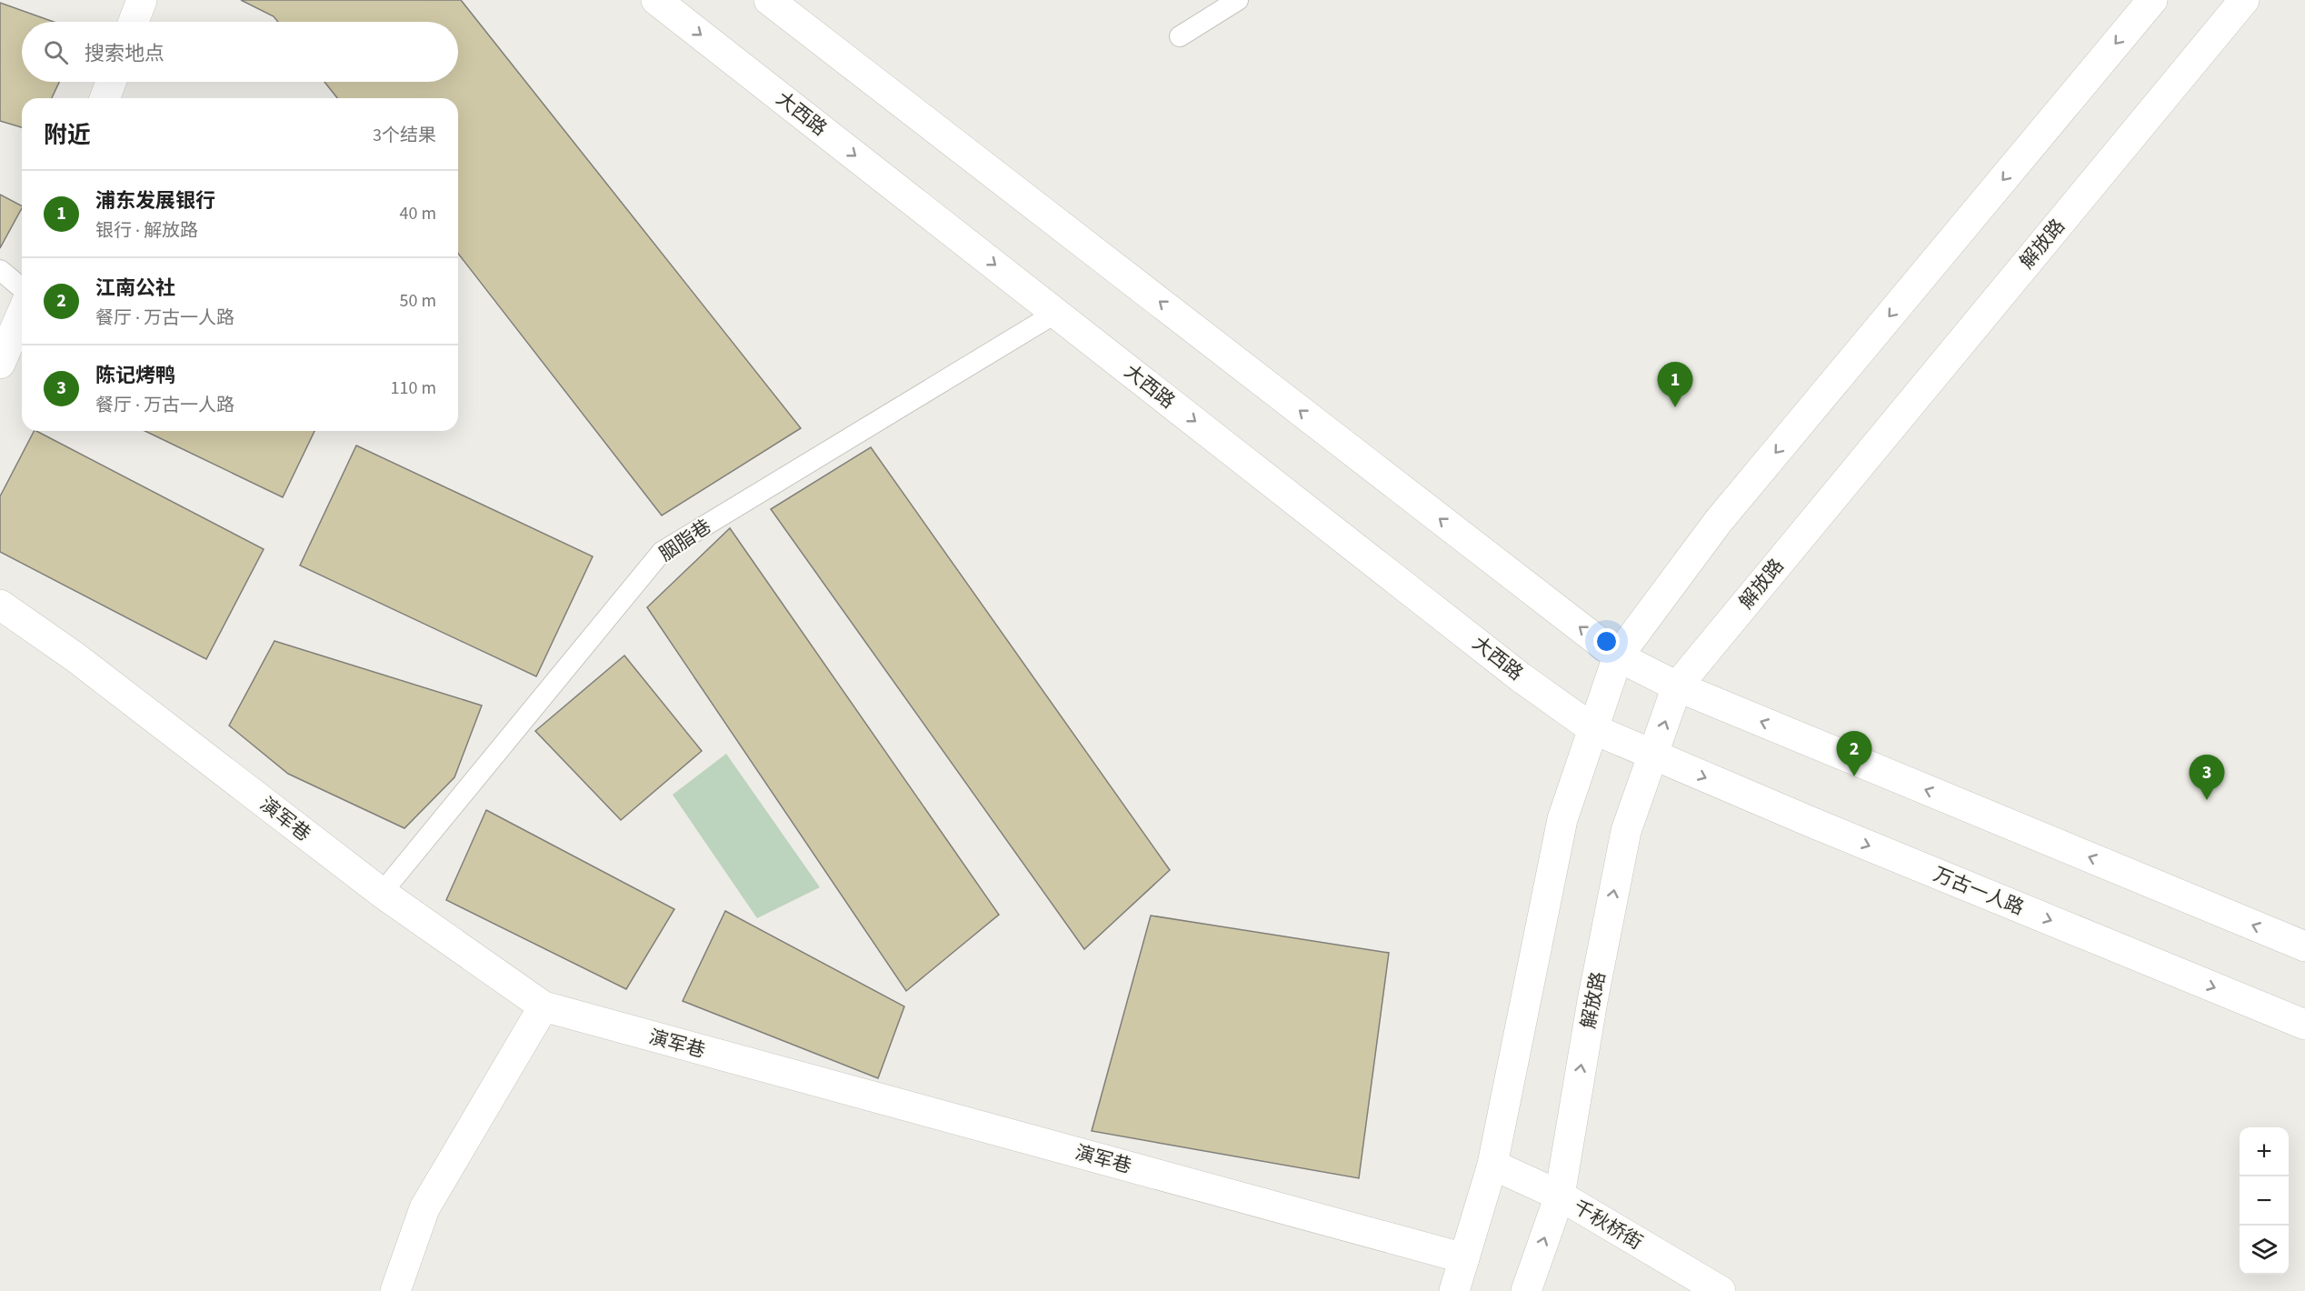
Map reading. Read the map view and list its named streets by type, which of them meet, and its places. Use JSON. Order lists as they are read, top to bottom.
{
  "streets": {
    "street": [
      "大西路",
      "解放路",
      "演军巷",
      "万古一人路",
      "千秋桥街"
    ],
    "lane": ["胭脂巷"]
  },
  "crossings": [
    ["大西路", "解放路"],
    ["大西路", "胭脂巷"],
    ["大西路", "万古一人路"],
    ["解放路", "万古一人路"],
    ["解放路", "千秋桥街"],
    ["胭脂巷", "演军巷"]
  ],
  "page": {
    "search": "搜索地点",
    "heading": ["附近", "3个结果"],
    "list": [
      {
        "mark": "1",
        "name": "浦东发展银行",
        "note": "银行 · 解放路",
        "value": "40 m"
      },
      {
        "mark": "2",
        "name": "江南公社",
        "note": "餐厅 · 万古一人路",
        "value": "50 m"
      },
      {
        "mark": "3",
        "name": "陈记烤鸭",
        "note": "餐厅 · 万古一人路",
        "value": "110 m"
      }
    ],
    "pins": ["1", "2", "3"],
    "map_buttons": ["+", "−"]
  }
}
